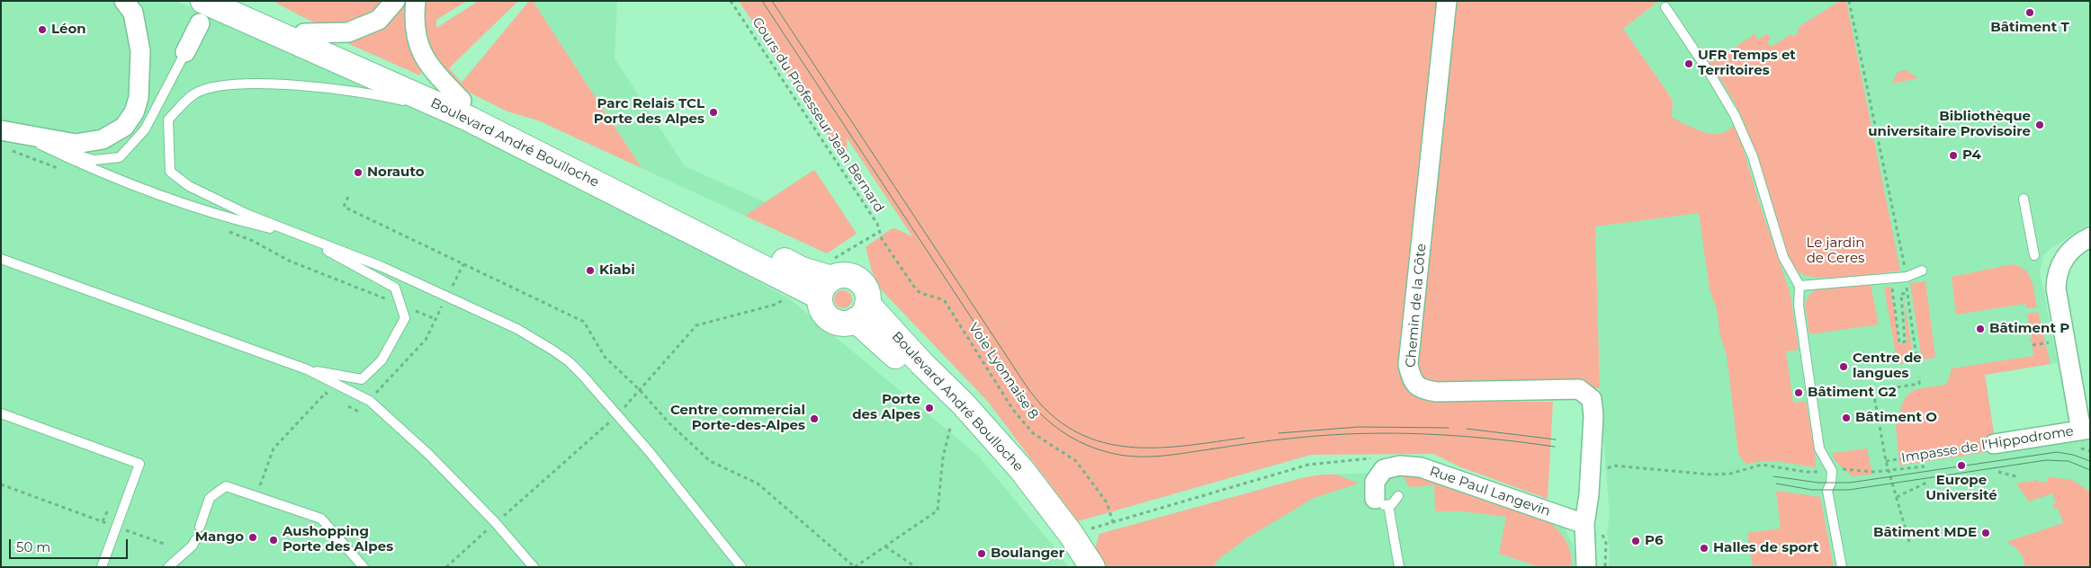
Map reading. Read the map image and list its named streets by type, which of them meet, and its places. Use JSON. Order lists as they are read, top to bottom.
{
  "streets": {
    "main road": ["Boulevard André Boulloche"],
    "street": ["Chemin de la Côte", "Impasse de l'Hippodrome", "Rue Paul Langevin"],
    "path": ["Cours du Professeur Jean Bernard", "Voie Lyonnaise 8"]
  },
  "crossings": [
    ["Cours du Professeur Jean Bernard", "Boulevard André Boulloche"],
    ["Cours du Professeur Jean Bernard", "Voie Lyonnaise 8"],
    ["Chemin de la Côte", "Rue Paul Langevin"]
  ],
  "parks": ["Le jardin de Ceres"],
  "places": [
    "Bâtiment T",
    "Léon",
    "UFR Temps et Territoires",
    "Parc Relais TCL Porte des Alpes",
    "Bibliothèque universitaire Provisoire",
    "P4",
    "Norauto",
    "Kiabi",
    "Bâtiment P",
    "Centre de langues",
    "Bâtiment G2",
    "Porte des Alpes",
    "Bâtiment O",
    "Centre commercial Porte-des-Alpes",
    "Europe Université",
    "Bâtiment MDE",
    "Mango",
    "Aushopping Porte des Alpes",
    "P6",
    "Halles de sport",
    "Boulanger"
  ],
  "scale_bar": "50 m"
}
